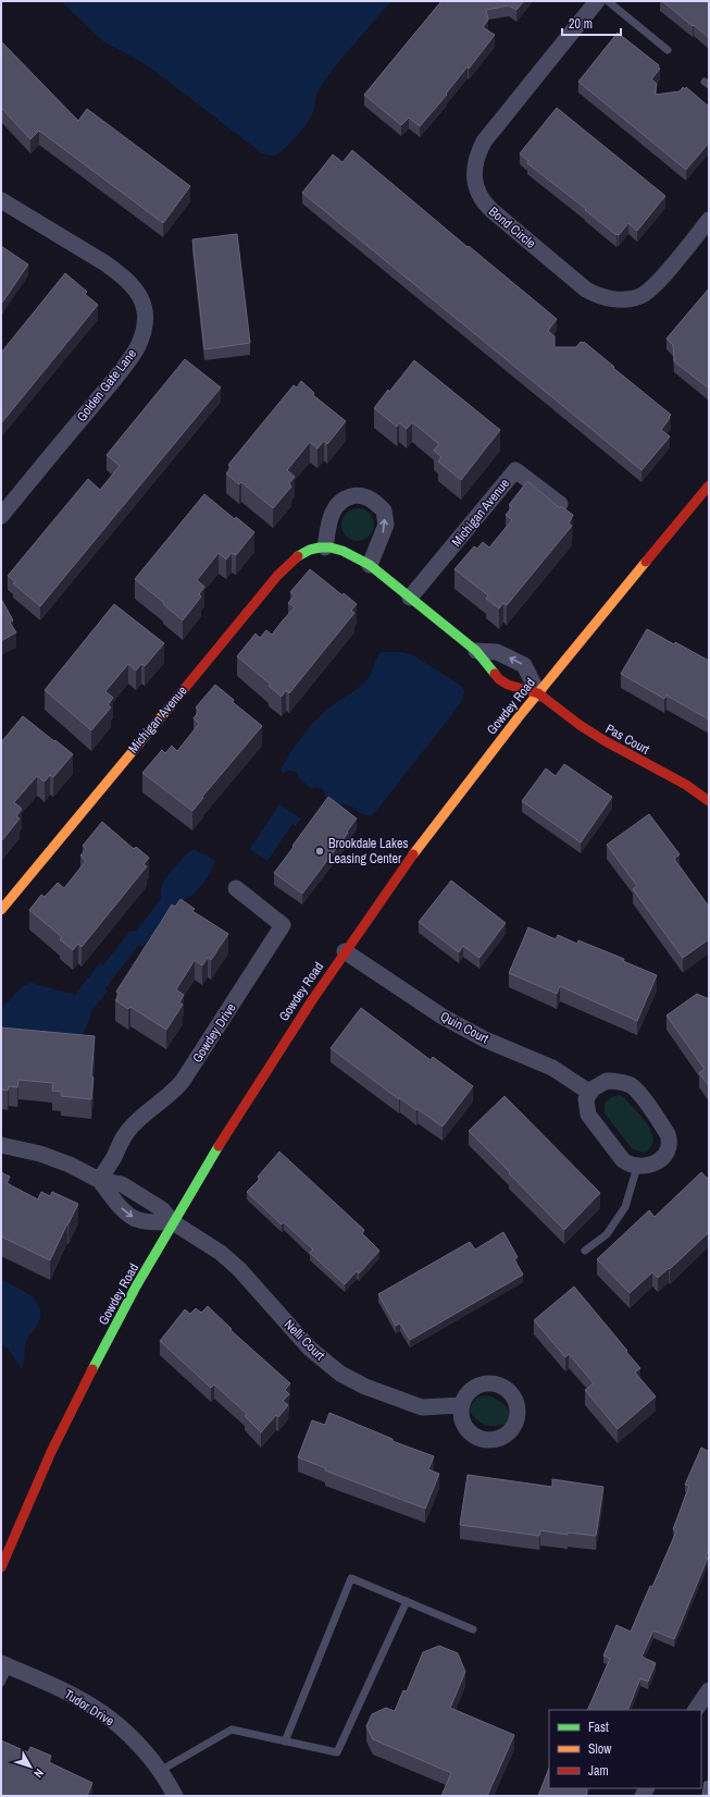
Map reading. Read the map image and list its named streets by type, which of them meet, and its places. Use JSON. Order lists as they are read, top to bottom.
{
  "streets": {
    "street": [
      "Bond Circle",
      "Golden Gate Lane",
      "Michigan Avenue",
      "Gowdey Road",
      "Pas Court",
      "Quin Court",
      "Gowdey Drive",
      "Nelli Court",
      "Tudor Drive"
    ]
  },
  "crossings": [
    ["Michigan Avenue", "Gowdey Road"],
    ["Michigan Avenue", "Pas Court"],
    ["Gowdey Road", "Pas Court"],
    ["Gowdey Road", "Quin Court"],
    ["Gowdey Road", "Nelli Court"],
    ["Gowdey Drive", "Nelli Court"]
  ],
  "places": ["Brookdale Lakes Leasing Center"],
  "legend": ["Fast", "Slow", "Jam"],
  "scale_bar": "20 m",
  "north": "bottom right"
}
